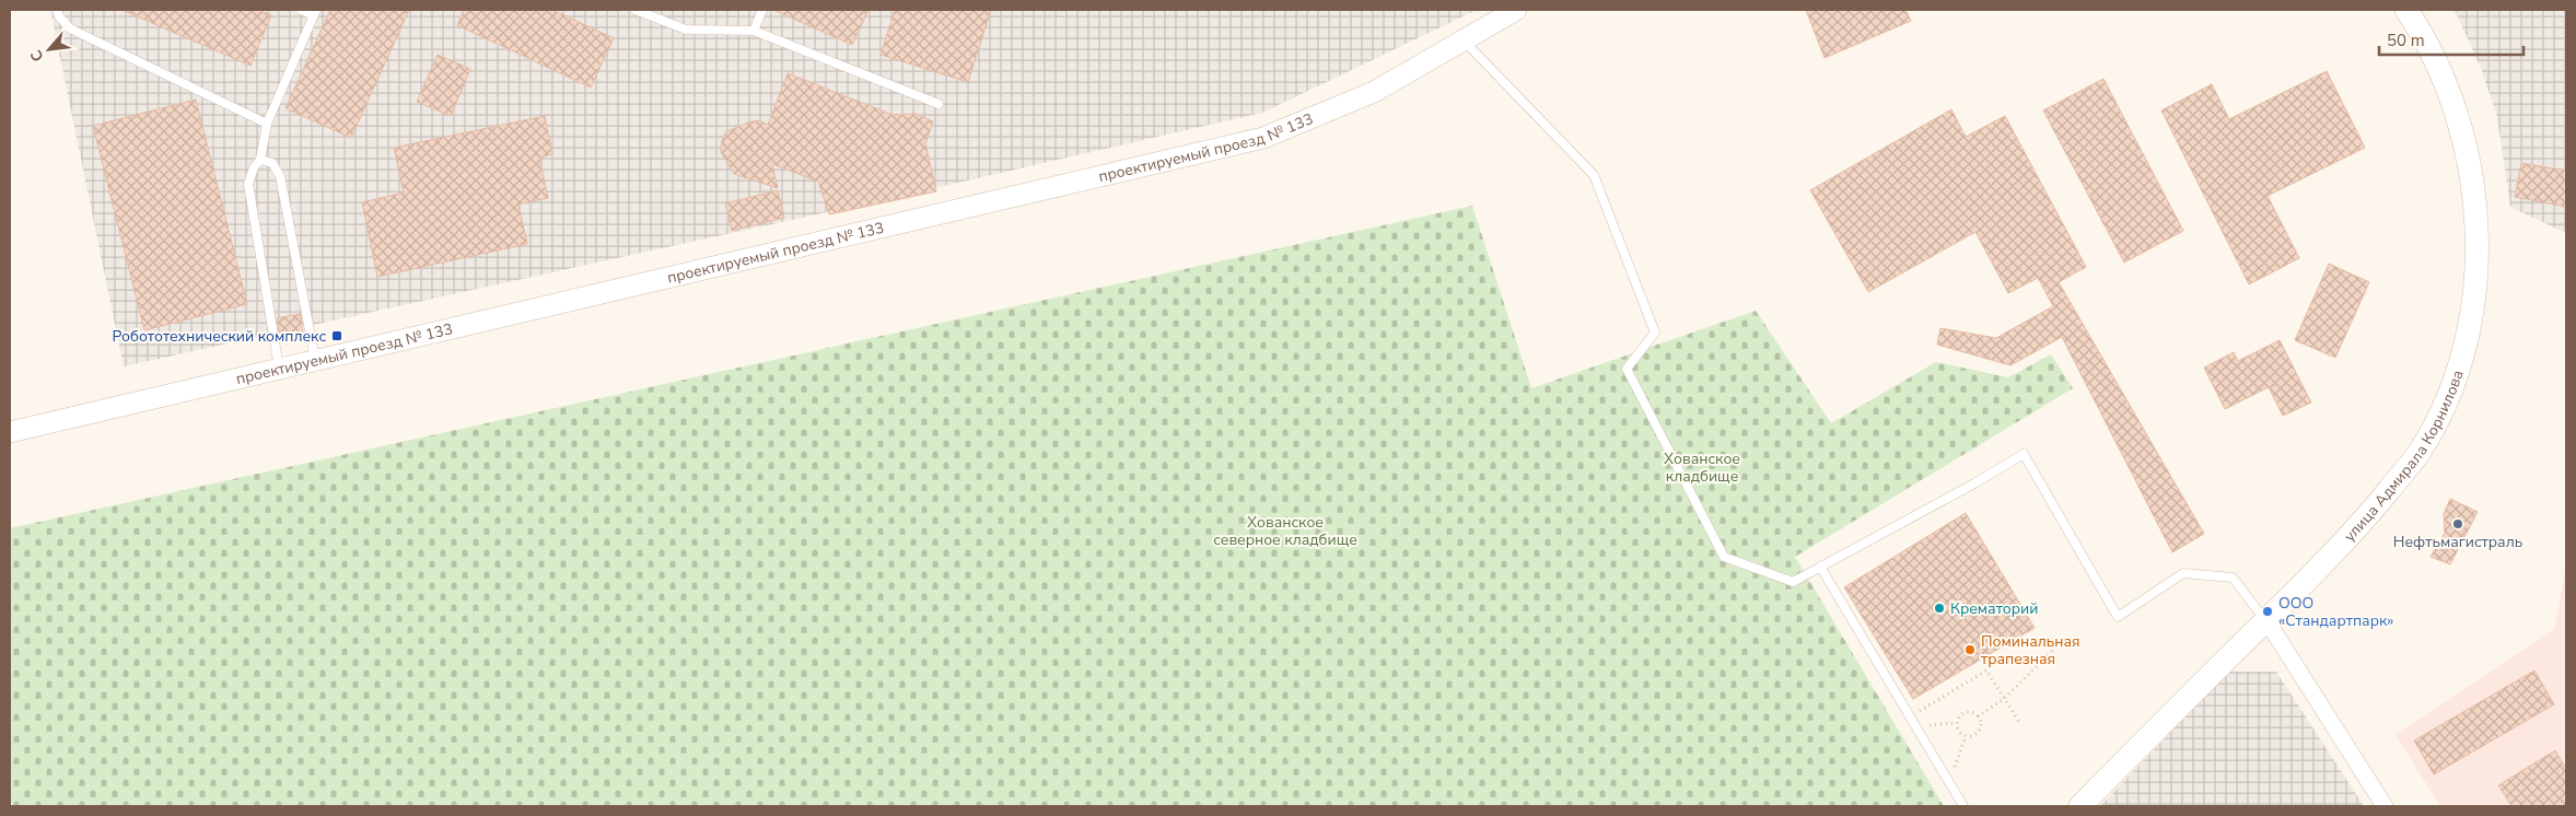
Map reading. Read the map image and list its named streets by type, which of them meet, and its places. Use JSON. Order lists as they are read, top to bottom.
{
  "streets": {
    "main road": ["улица Адмирала Корнилова"],
    "street": ["проектируемый проезд № 133"]
  },
  "parks": ["Хованское кладбище", "Хованское северное кладбище"],
  "places": {
    "transit": ["Робототехнический комплекс"],
    "other": [
      "Нефтьмагистраль",
      "Крематорий",
      "ООО «Стандартпарк»",
      "Поминальная трапезная"
    ]
  },
  "scale_bar": "50 m",
  "north": "bottom left"
}
